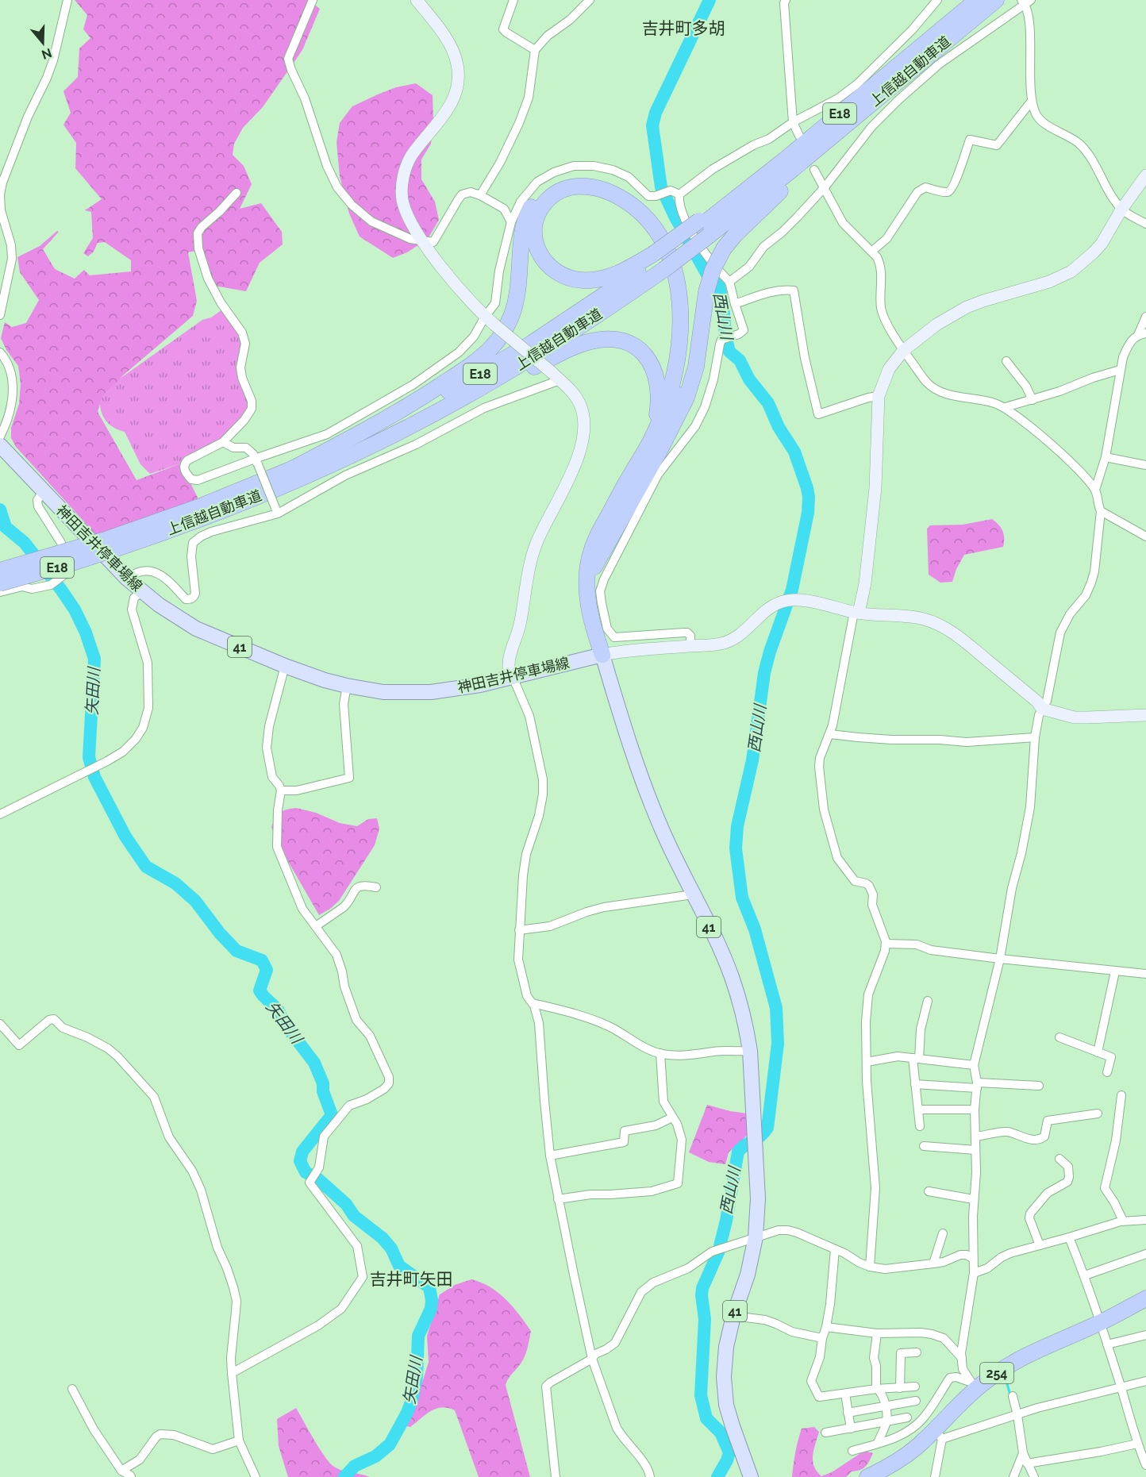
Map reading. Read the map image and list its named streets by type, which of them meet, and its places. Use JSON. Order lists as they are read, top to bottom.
{
  "streets": {
    "highway": ["上信越自動車道", "E18", "254"],
    "main road": ["神田吉井停車場線", "41"]
  },
  "crossings": [
    ["神田吉井停車場線", "41"]
  ],
  "districts": ["吉井町多胡", "吉井町矢田"],
  "water": ["西山川", "矢田川"],
  "north": "bottom"
}
